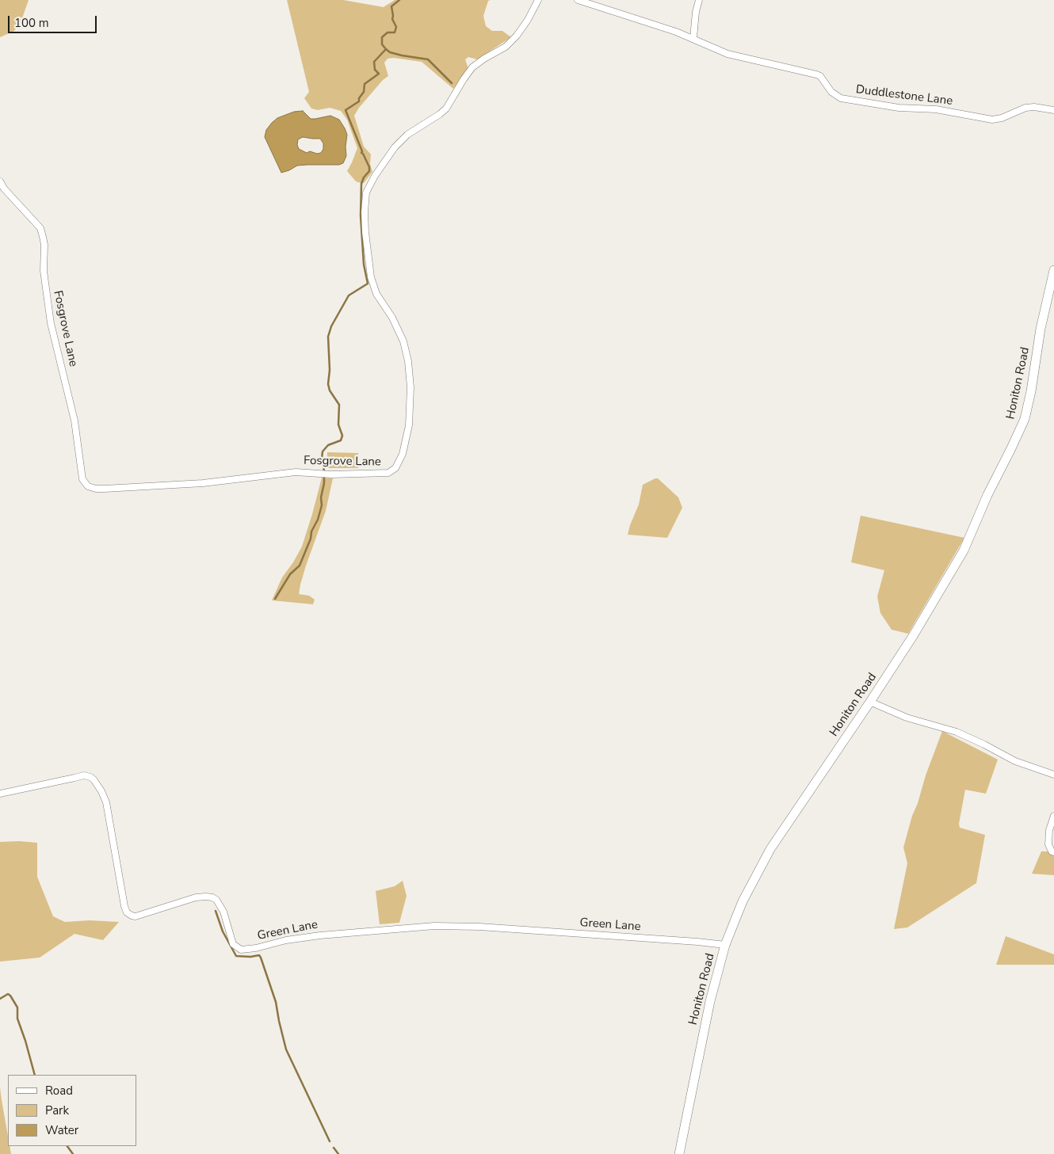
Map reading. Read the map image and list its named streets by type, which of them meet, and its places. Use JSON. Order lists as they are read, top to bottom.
{
  "streets": {
    "main road": ["Honiton Road"],
    "street": ["Duddlestone Lane", "Fosgrove Lane", "Green Lane"]
  },
  "crossings": [
    ["Honiton Road", "Green Lane"]
  ],
  "legend": ["Road", "Park", "Water"],
  "scale_bar": "100 m"
}
